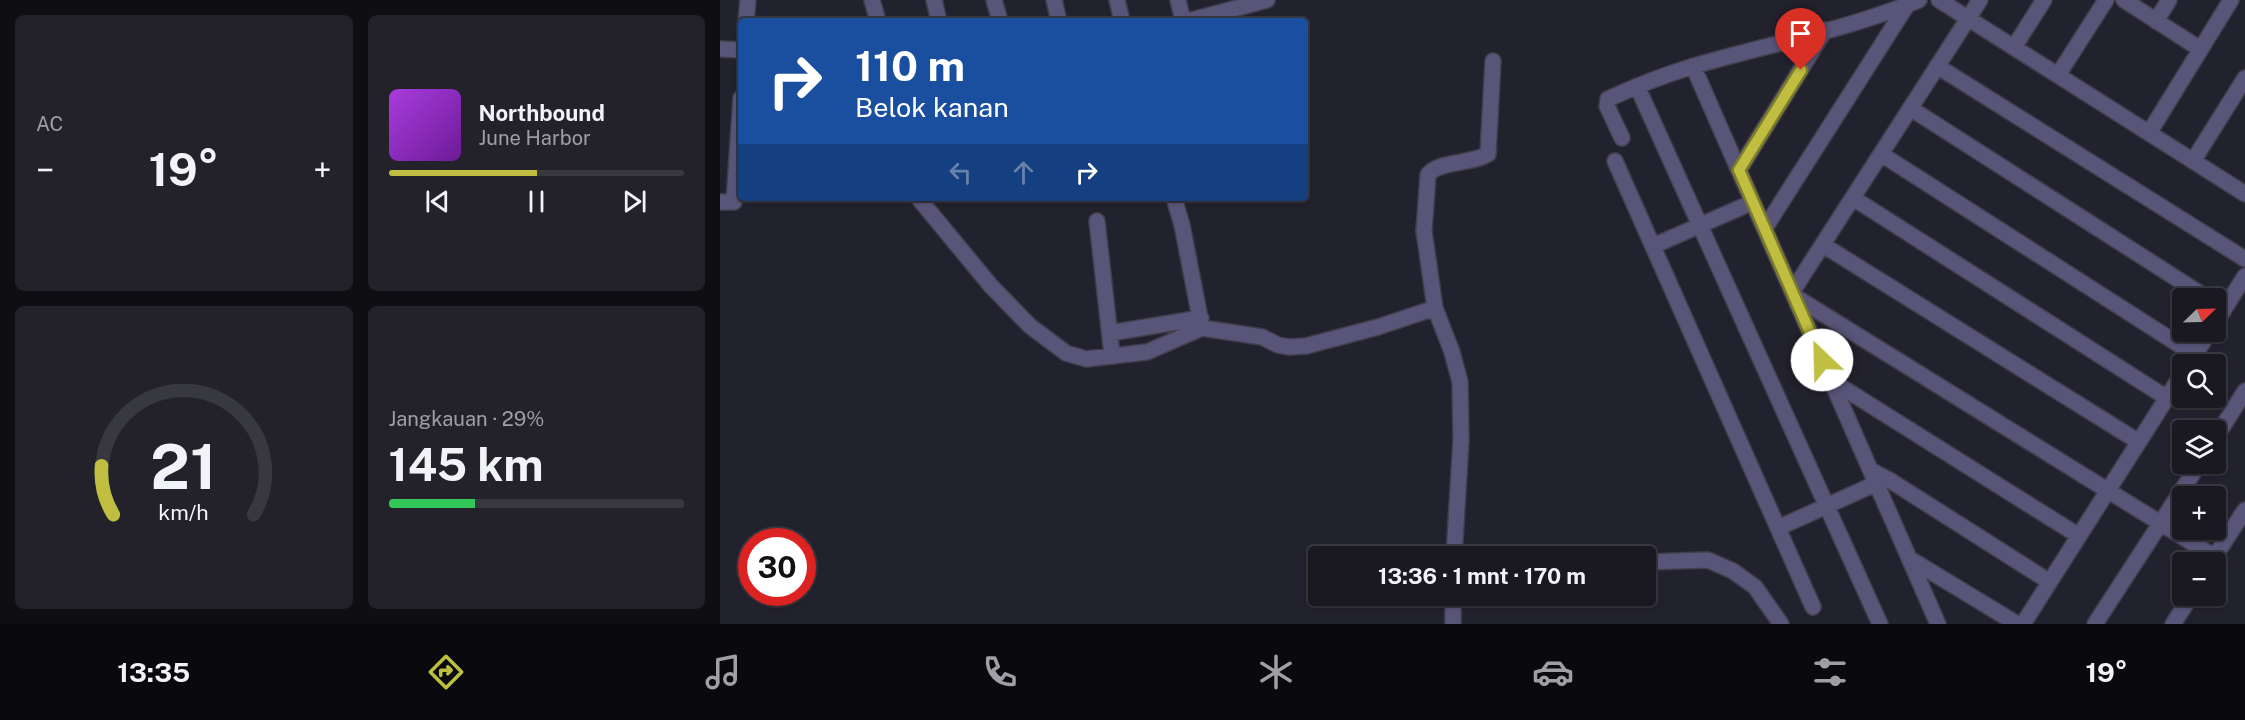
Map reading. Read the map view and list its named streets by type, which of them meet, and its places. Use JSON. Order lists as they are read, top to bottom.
{
  "north": "top right",
  "page": {
    "tile": [
      "AC",
      ["Jangkauan · 29%", "145 km"]
    ],
    "turn": ["110 m", "Belok kanan"],
    "song": ["Northbound", "June Harbor"],
    "heat": ["−", "19°", "+"],
    "map_buttons": ["+", "−"],
    "limit": "30",
    "trip": "13:36 · 1 mnt · 170 m",
    "tabs": ["13:35", "19°"],
    "gauge": ["21", "km/h"]
  }
}
